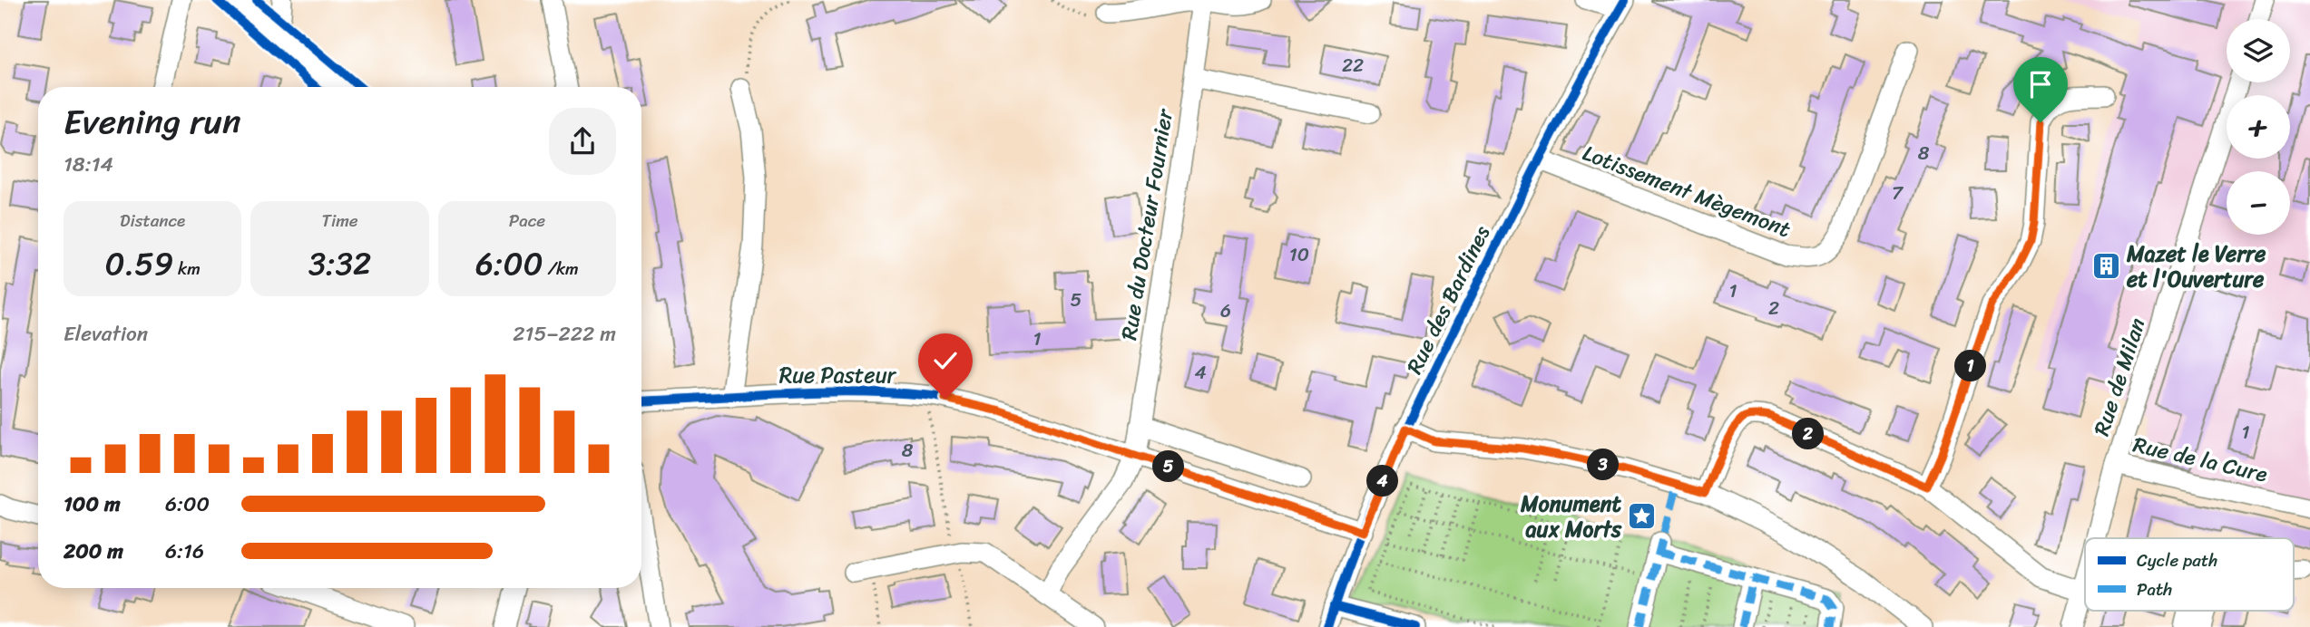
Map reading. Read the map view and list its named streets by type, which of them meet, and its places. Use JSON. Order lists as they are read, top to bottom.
{
  "streets": {
    "street": [
      "Lotissement Mègemont",
      "Rue du Docteur Fournier",
      "Rue des Bardines",
      "Rue Pasteur",
      "Rue de Milan",
      "Rue de la Cure"
    ]
  },
  "crossings": [
    ["Lotissement Mègemont", "Rue des Bardines"],
    ["Rue du Docteur Fournier", "Rue Pasteur"],
    ["Rue des Bardines", "Rue Pasteur"],
    ["Rue de Milan", "Rue de la Cure"]
  ],
  "places": {
    "building": ["Mazet le Verre et l'Ouverture"],
    "place": ["Monument aux Morts"]
  },
  "house_numbers": [
    "22",
    "8",
    "7",
    "10",
    "1",
    "5",
    "2",
    "6",
    "1",
    "4",
    "1",
    "8"
  ],
  "legend": ["Cycle path", "Path"],
  "page": {
    "map_buttons": ["+", "−"],
    "heading": ["Evening run", "18:14"],
    "stats": [
      ["Distance", "0.59 km"],
      ["Time", "3:32"],
      ["Pace", "6:00 /km"]
    ],
    "chart": ["Elevation", "215–222 m"],
    "pins": [
      "1",
      "2",
      "3",
      "5",
      "4"
    ],
    "list": [
      {
        "name": "100 m",
        "note": "6:00"
      },
      {
        "name": "200 m",
        "note": "6:16"
      }
    ]
  }
}
